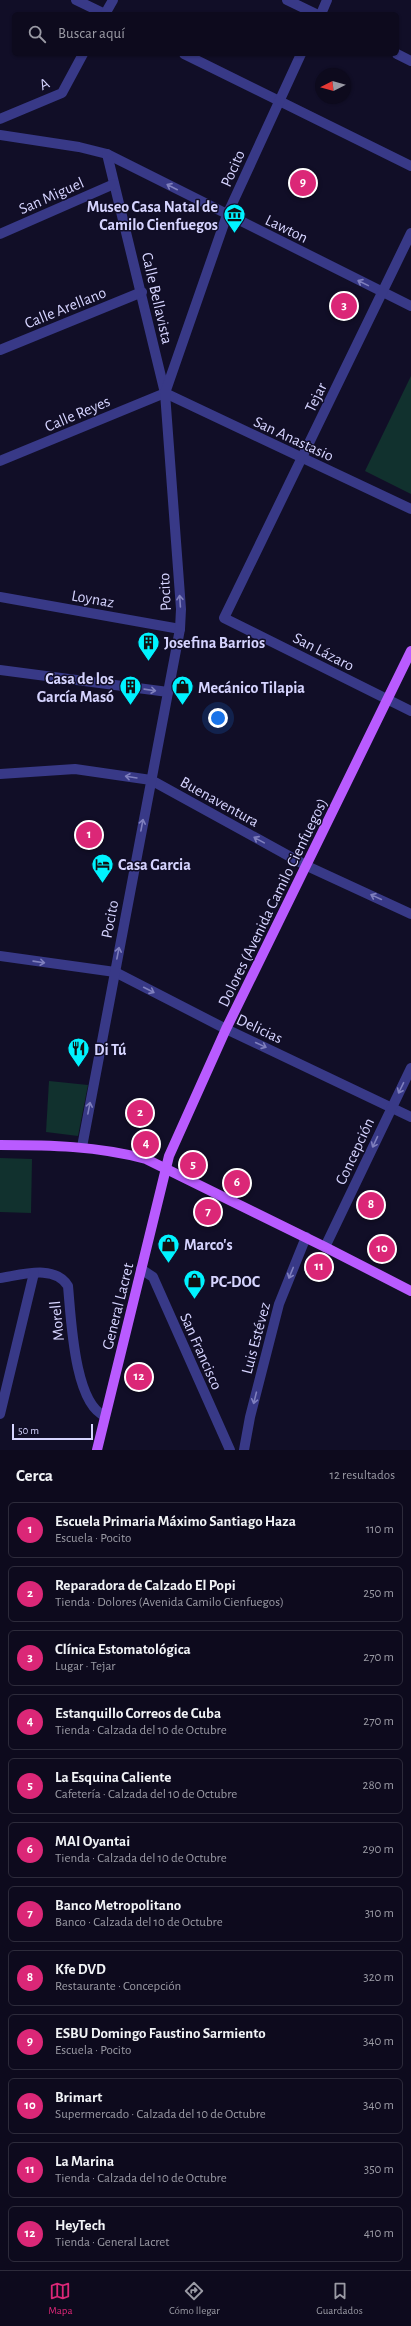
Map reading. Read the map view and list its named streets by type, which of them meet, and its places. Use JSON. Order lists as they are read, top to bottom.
{
  "streets": {
    "main road": ["Dolores (Avenida Camilo Cienfuegos)", "General Lacret"],
    "street": [
      "A",
      "Pocito",
      "San Miguel",
      "Lawton",
      "Calle Bellavista",
      "Calle Arellano",
      "Tejar",
      "Calle Reyes",
      "San Anastasio",
      "Loynaz",
      "San Lázaro",
      "Buenaventura",
      "Delicias",
      "Concepción",
      "Morell",
      "Luis Estévez",
      "San Francisco"
    ]
  },
  "crossings": [
    ["Pocito", "Lawton"],
    ["Pocito", "Calle Bellavista"],
    ["Pocito", "Calle Reyes"],
    ["Pocito", "San Anastasio"],
    ["Pocito", "Loynaz"],
    ["Pocito", "Buenaventura"],
    ["Pocito", "Delicias"],
    ["San Miguel", "Calle Bellavista"],
    ["Lawton", "Calle Bellavista"],
    ["Lawton", "Tejar"],
    ["Calle Bellavista", "Calle Arellano"],
    ["Calle Bellavista", "Calle Reyes"],
    ["Calle Bellavista", "San Anastasio"],
    ["Tejar", "San Anastasio"],
    ["Tejar", "San Lázaro"],
    ["Calle Reyes", "San Anastasio"],
    ["San Lázaro", "Dolores (Avenida Camilo Cienfuegos)"],
    ["Buenaventura", "Dolores (Avenida Camilo Cienfuegos)"],
    ["Dolores (Avenida Camilo Cienfuegos)", "Delicias"],
    ["Dolores (Avenida Camilo Cienfuegos)", "General Lacret"],
    ["Delicias", "Concepción"],
    ["General Lacret", "Morell"],
    ["General Lacret", "San Francisco"]
  ],
  "one_way": [
    "Pocito",
    "Lawton",
    "Buenaventura",
    "Delicias",
    "Concepción",
    "Luis Estévez"
  ],
  "places": {
    "museum": ["Museo Casa Natal de Camilo Cienfuegos"],
    "building": ["Josefina Barrios", "Casa de los García Masó"],
    "shop": ["Mecánico Tilapia", "Marco's", "PC-DOC"],
    "hotel": ["Casa Garcia"],
    "restaurant": ["Di Tú"]
  },
  "scale_bar": "50 m",
  "north": "left",
  "page": {
    "search": "Buscar aquí",
    "pins": [
      "9",
      "3",
      "1",
      "2",
      "4",
      "5",
      "6",
      "8",
      "7",
      "10",
      "11",
      "12"
    ],
    "scale": "50 m",
    "heading": ["Cerca", "12 resultados"],
    "list": [
      {
        "mark": "1",
        "name": "Escuela Primaria Máximo Santiago Haza",
        "note": "Escuela · Pocito",
        "value": "110 m"
      },
      {
        "mark": "2",
        "name": "Reparadora de Calzado El Popi",
        "note": "Tienda · Dolores (Avenida Camilo Cienfuegos)",
        "value": "250 m"
      },
      {
        "mark": "3",
        "name": "Clínica Estomatológica",
        "note": "Lugar · Tejar",
        "value": "270 m"
      },
      {
        "mark": "4",
        "name": "Estanquillo Correos de Cuba",
        "note": "Tienda · Calzada del 10 de Octubre",
        "value": "270 m"
      },
      {
        "mark": "5",
        "name": "La Esquina Caliente",
        "note": "Cafetería · Calzada del 10 de Octubre",
        "value": "280 m"
      },
      {
        "mark": "6",
        "name": "MAI Oyantai",
        "note": "Tienda · Calzada del 10 de Octubre",
        "value": "290 m"
      },
      {
        "mark": "7",
        "name": "Banco Metropolitano",
        "note": "Banco · Calzada del 10 de Octubre",
        "value": "310 m"
      },
      {
        "mark": "8",
        "name": "Kfe DVD",
        "note": "Restaurante · Concepción",
        "value": "320 m"
      },
      {
        "mark": "9",
        "name": "ESBU Domingo Faustino Sarmiento",
        "note": "Escuela · Pocito",
        "value": "340 m"
      },
      {
        "mark": "10",
        "name": "Brimart",
        "note": "Supermercado · Calzada del 10 de Octubre",
        "value": "340 m"
      },
      {
        "mark": "11",
        "name": "La Marina",
        "note": "Tienda · Calzada del 10 de Octubre",
        "value": "350 m"
      },
      {
        "mark": "12",
        "name": "HeyTech",
        "note": "Tienda · General Lacret",
        "value": "410 m"
      }
    ],
    "nav": ["Mapa", "Cómo llegar", "Guardados"]
  }
}
